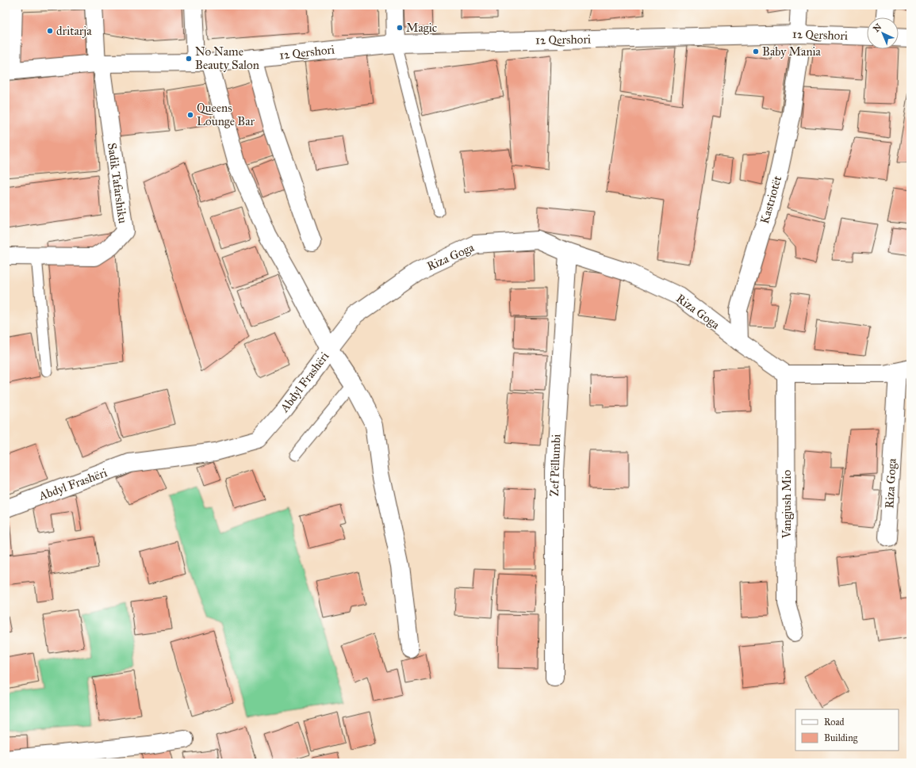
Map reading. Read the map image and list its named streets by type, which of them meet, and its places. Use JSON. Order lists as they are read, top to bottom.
{
  "streets": {
    "street": [
      "12 Qershori",
      "Sadik Tafarshiku",
      "Kastriotët",
      "Riza Goga",
      "Abdyl Frashëri",
      "Zef Pëllumbi",
      "Vangjush Mio"
    ]
  },
  "crossings": [
    ["12 Qershori", "Sadik Tafarshiku"],
    ["Kastriotët", "Riza Goga"],
    ["Riza Goga", "Abdyl Frashëri"],
    ["Riza Goga", "Zef Pëllumbi"],
    ["Riza Goga", "Vangjush Mio"]
  ],
  "places": [
    "Magic",
    "dritarja",
    "Baby Mania",
    "No Name Beauty Salon",
    "Queens Lounge Bar"
  ],
  "legend": ["Road", "Building"],
  "north": "top left"
}
